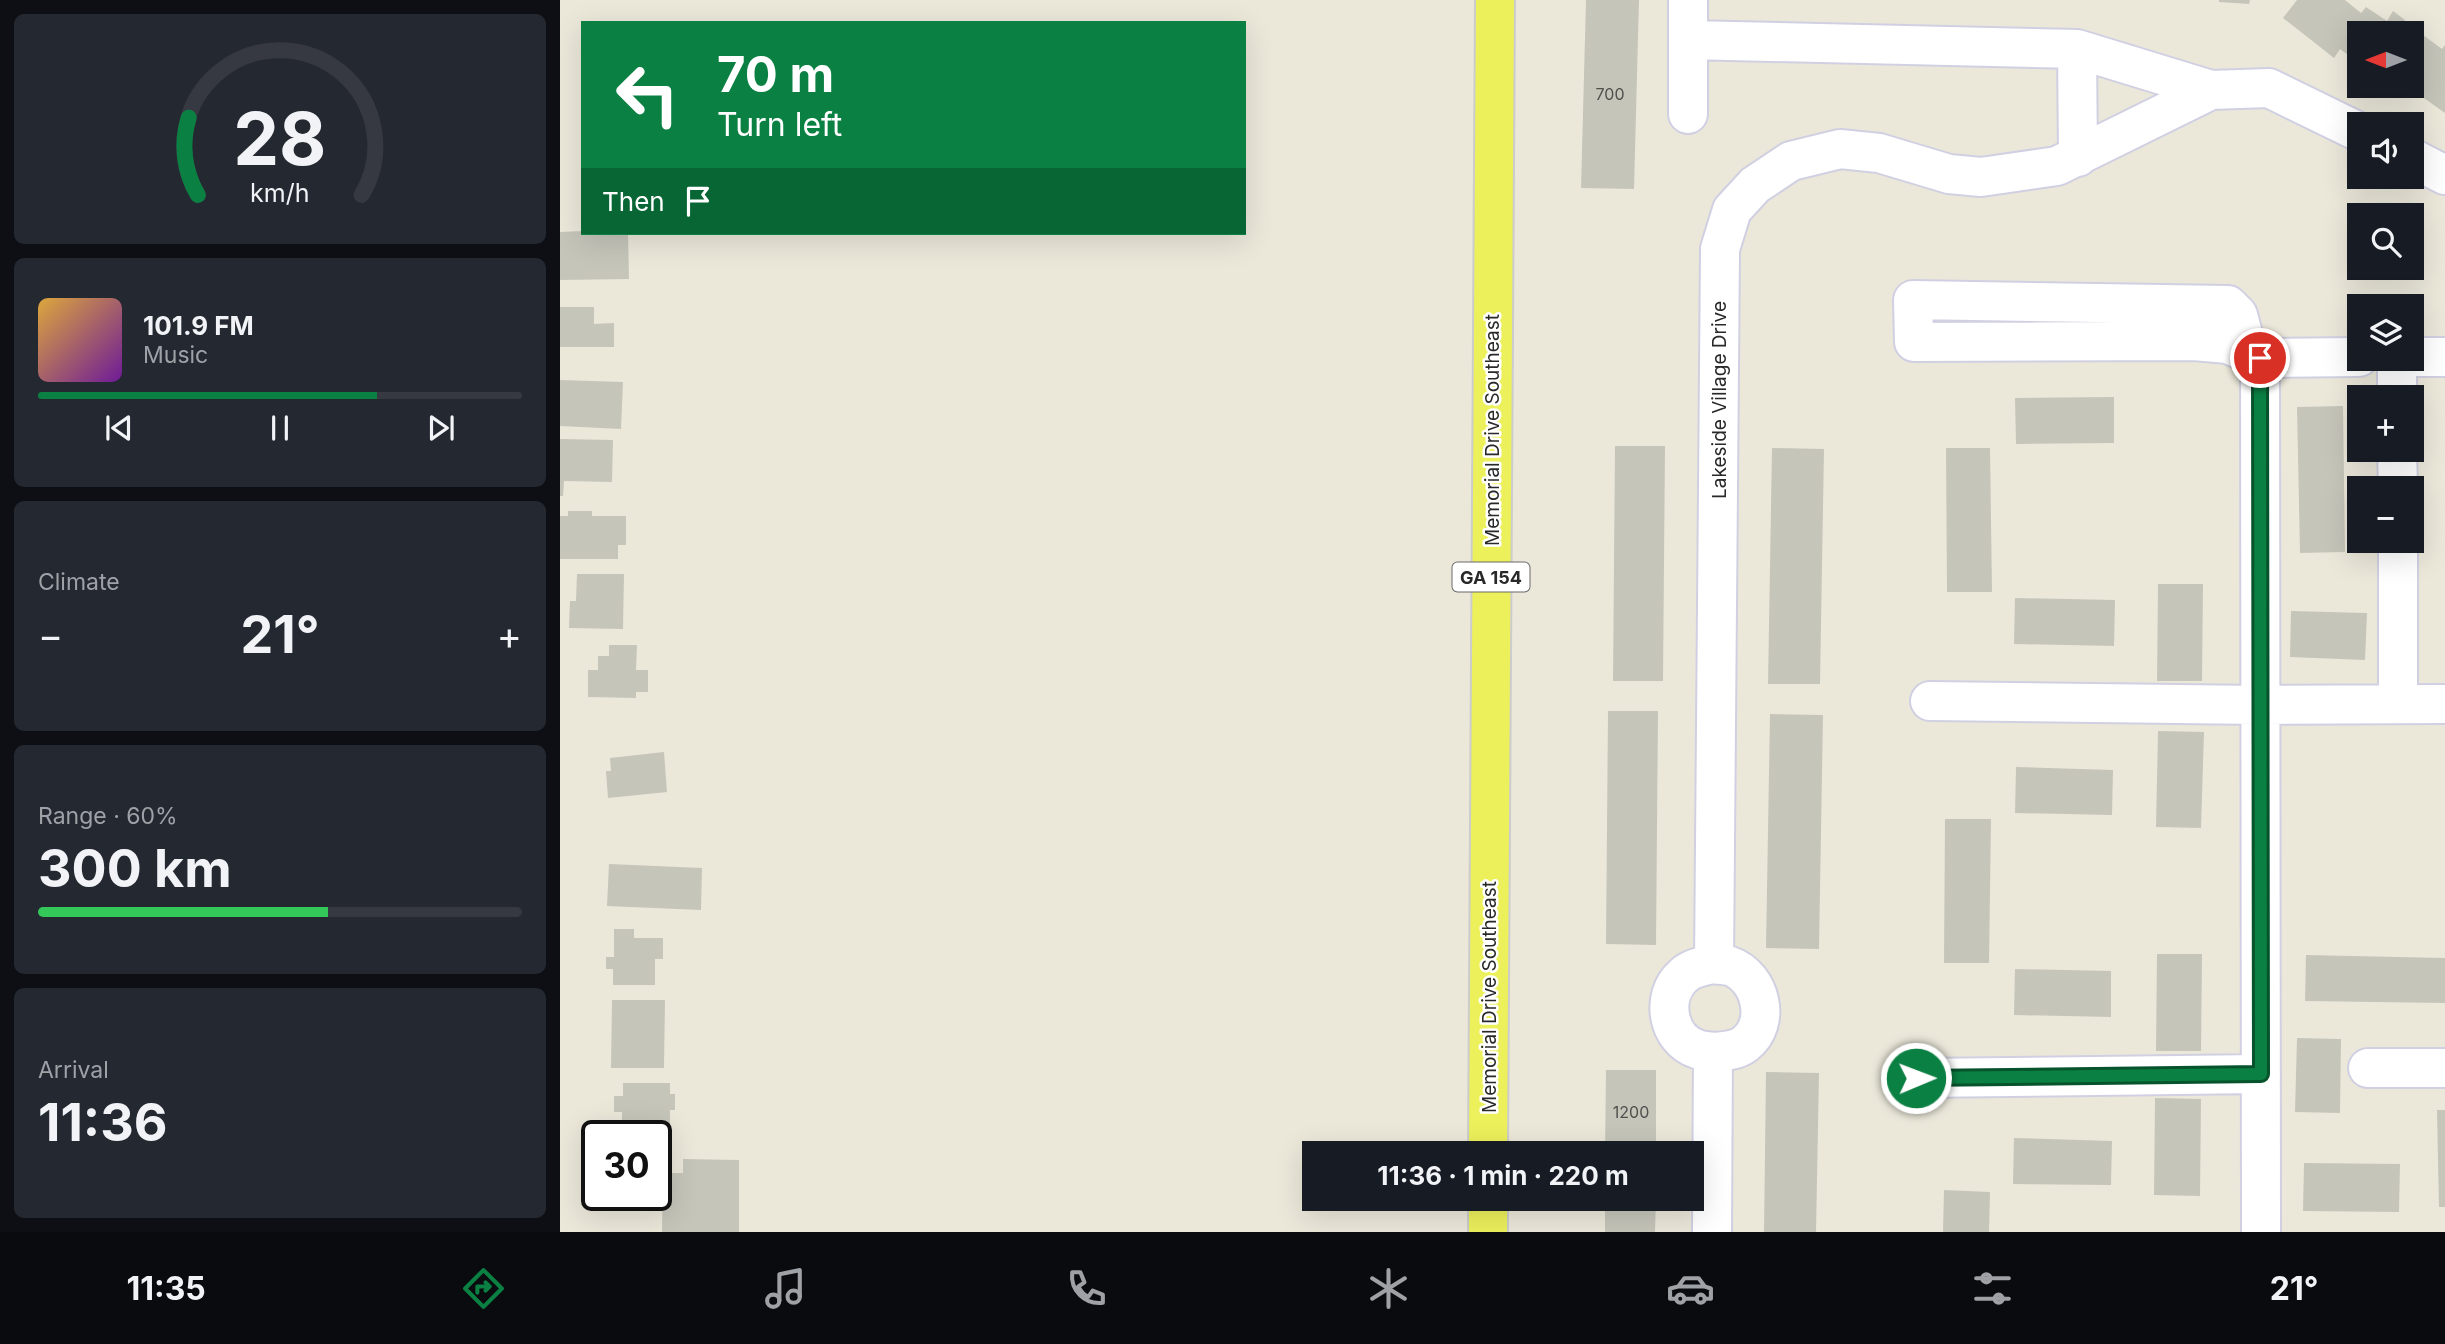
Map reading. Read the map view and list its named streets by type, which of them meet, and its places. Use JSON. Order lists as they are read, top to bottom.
{
  "streets": {
    "main road": ["Memorial Drive Southeast", "GA 154"],
    "street": ["Lakeside Village Drive"]
  },
  "house_numbers": ["700", "1200"],
  "north": "left",
  "page": {
    "map_buttons": ["+", "−"],
    "turn": ["70 m", "Turn left"],
    "then": "Then",
    "song": ["101.9 FM", "Music"],
    "tile": [
      "Climate",
      ["Range · 60%", "300 km"],
      ["Arrival", "11:36"]
    ],
    "heat": ["−", "21°", "+"],
    "limit": "30",
    "trip": "11:36 · 1 min · 220 m",
    "tabs": ["11:35", "21°"],
    "gauge": ["28", "km/h"]
  }
}
